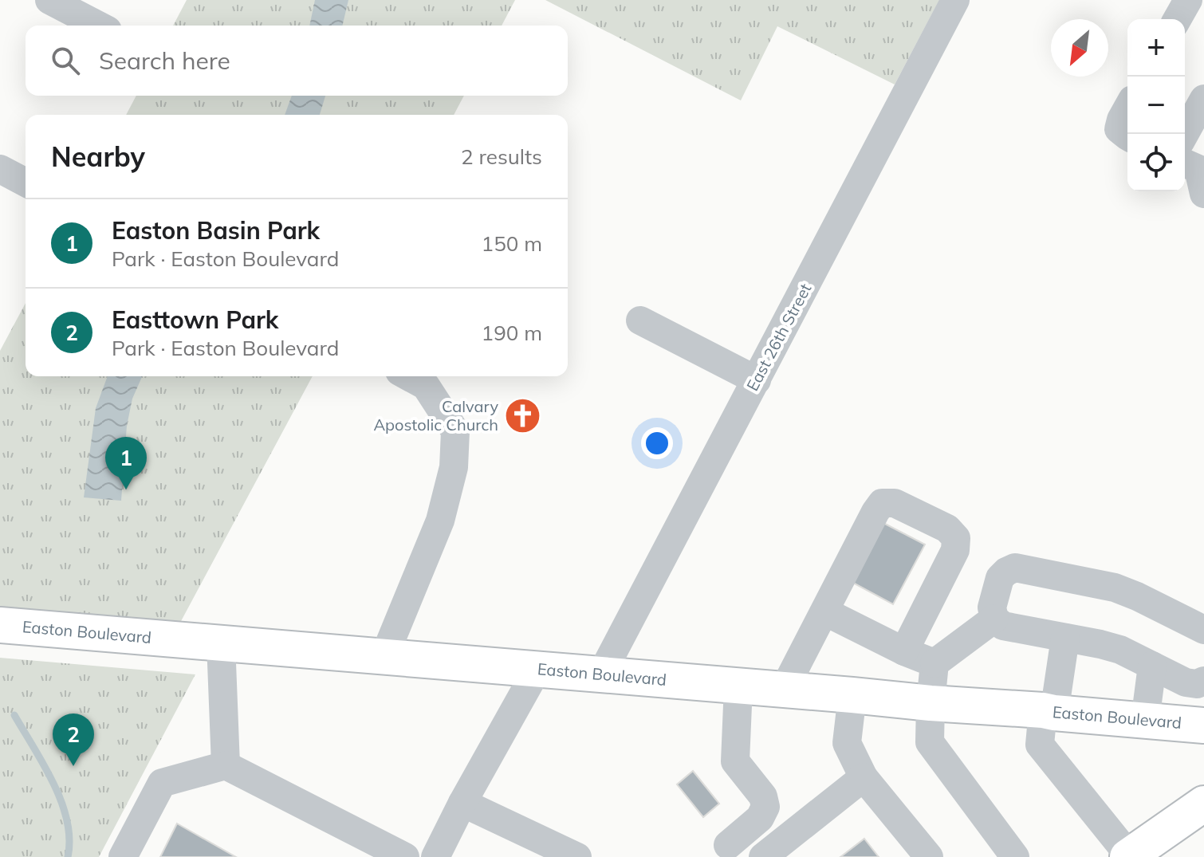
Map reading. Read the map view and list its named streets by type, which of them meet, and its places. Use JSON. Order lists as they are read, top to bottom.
{
  "streets": {
    "main road": ["Easton Boulevard"],
    "street": ["East 26th Street"]
  },
  "crossings": [
    ["East 26th Street", "Easton Boulevard"]
  ],
  "places": {
    "church": ["Calvary Apostolic Church"]
  },
  "north": "bottom left",
  "page": {
    "map_buttons": ["+", "−"],
    "search": "Search here",
    "heading": ["Nearby", "2 results"],
    "list": [
      {
        "mark": "1",
        "name": "Easton Basin Park",
        "note": "Park · Easton Boulevard",
        "value": "150 m"
      },
      {
        "mark": "2",
        "name": "Easttown Park",
        "note": "Park · Easton Boulevard",
        "value": "190 m"
      }
    ],
    "pins": ["1", "2"]
  }
}
